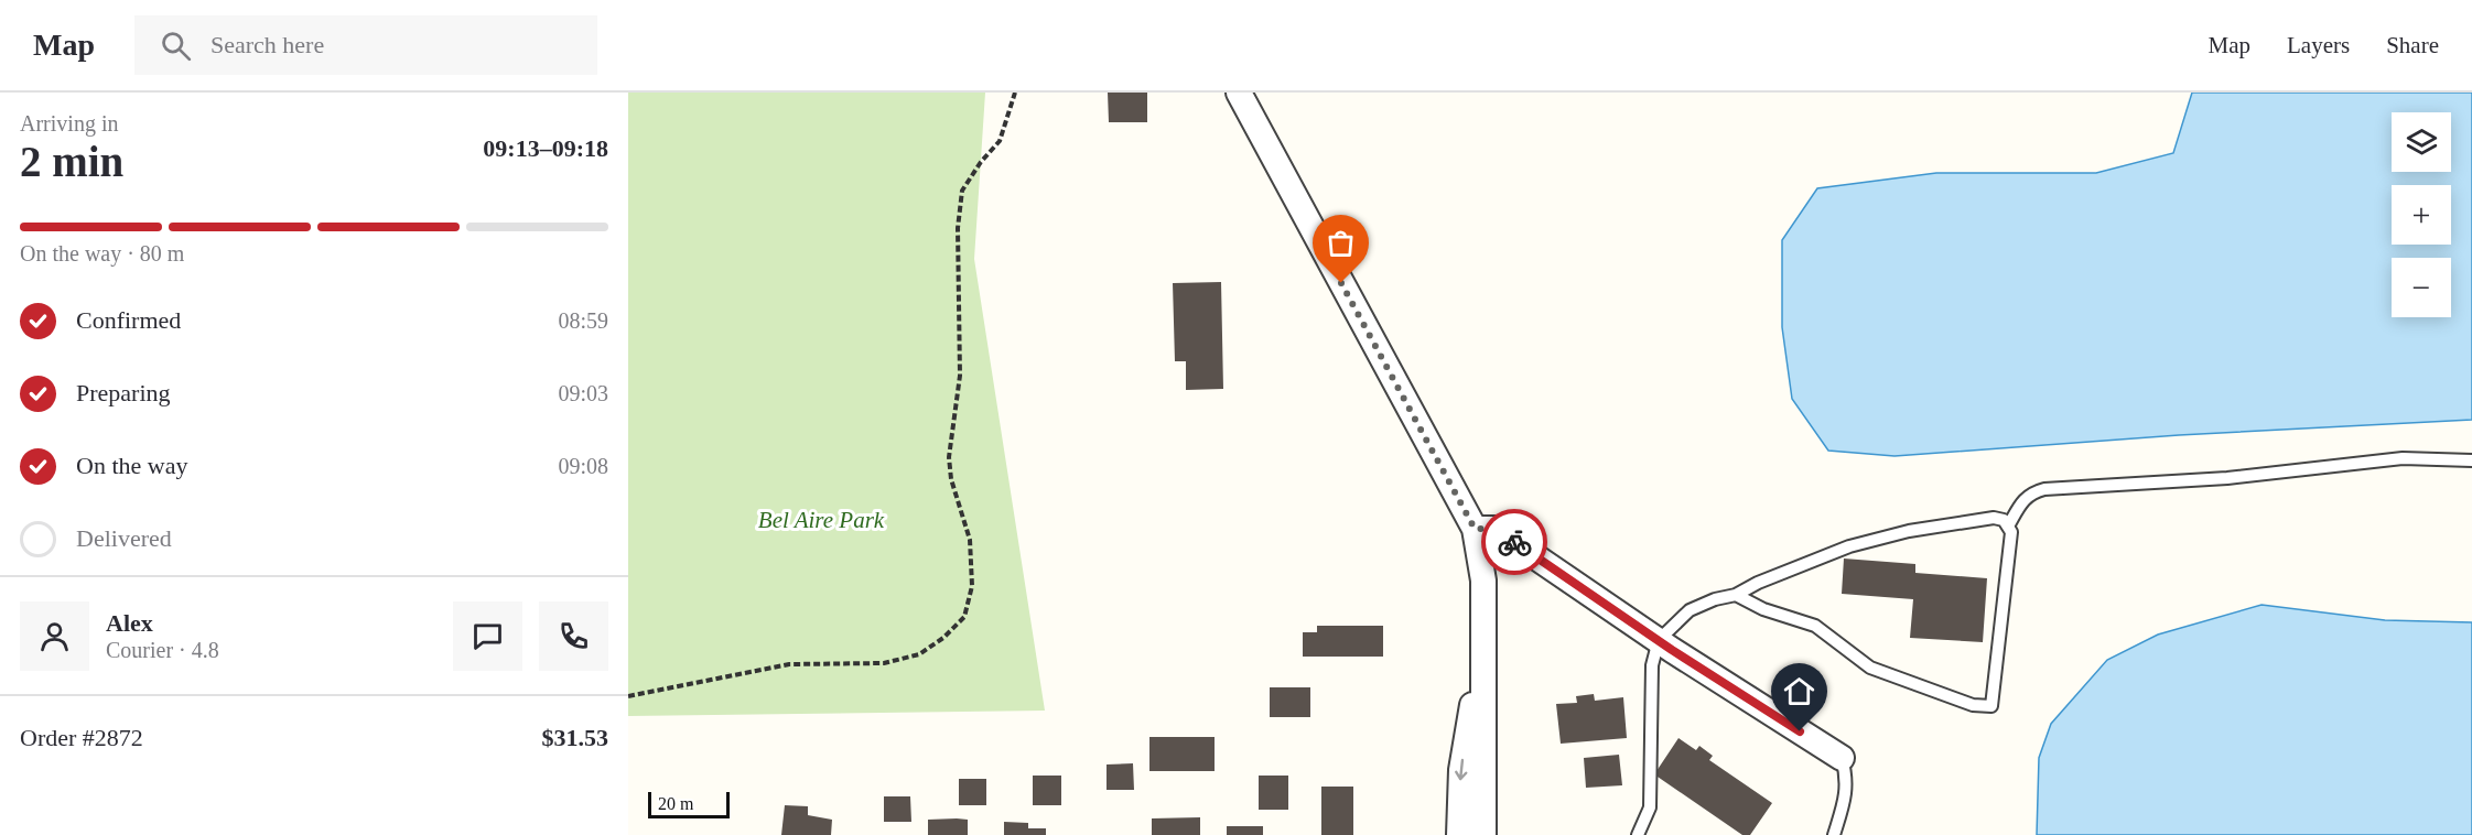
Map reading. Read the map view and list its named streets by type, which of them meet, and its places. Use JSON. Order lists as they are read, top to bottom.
{
  "parks": ["Bel Aire Park"],
  "scale_bar": "20 m",
  "page": {
    "header": "Map",
    "search": "Search here",
    "nav": ["Map", "Layers", "Share"],
    "heading": ["2 min", "Arriving in", "09:13–09:18"],
    "panel": [
      "Alex",
      "Courier · 4.8",
      "Order #2872",
      "$31.53"
    ],
    "map_buttons": ["+", "−"],
    "bar": "On the way · 80 m",
    "list": [
      ["Confirmed", "08:59"],
      ["Preparing", "09:03"],
      ["On the way", "09:08"],
      "Delivered"
    ],
    "scale": "20 m"
  }
}
